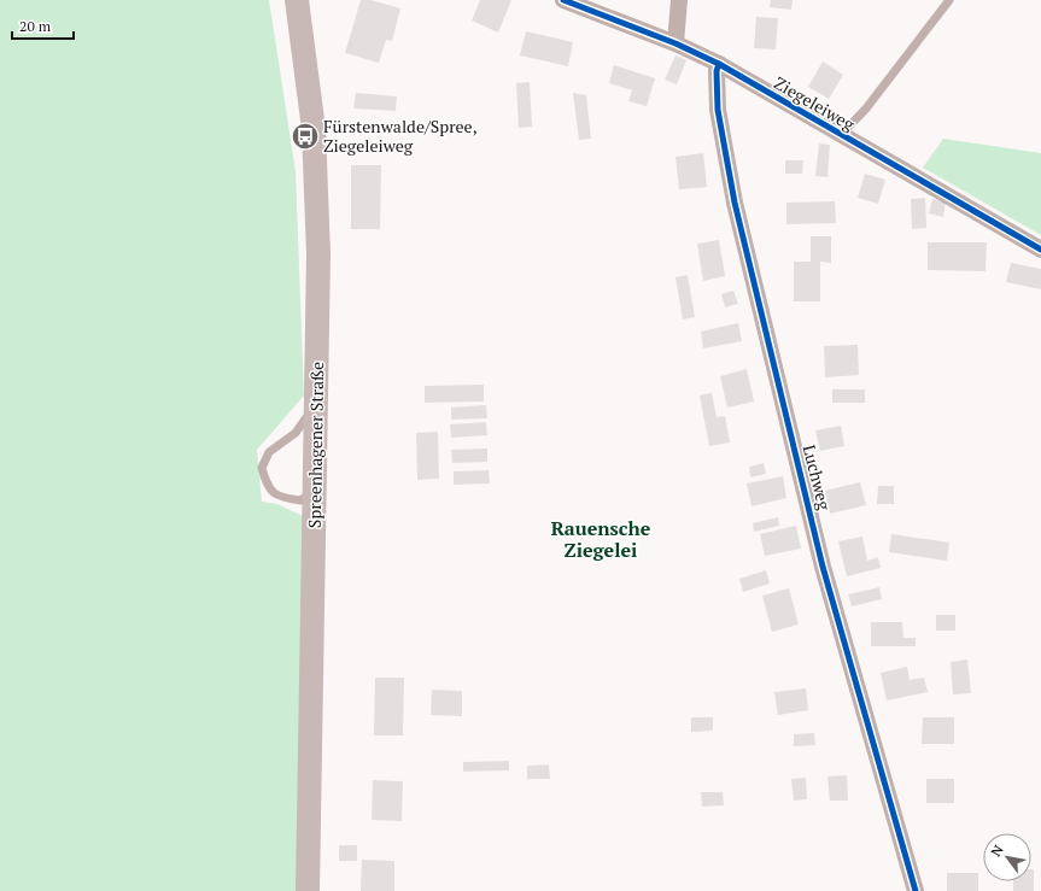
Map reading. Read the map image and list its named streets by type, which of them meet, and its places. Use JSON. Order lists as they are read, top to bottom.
{
  "streets": {
    "main road": ["Spreenhagener Straße"],
    "street": ["Ziegeleiweg", "Luchweg"]
  },
  "crossings": [
    ["Ziegeleiweg", "Luchweg"]
  ],
  "districts": ["Rauensche Ziegelei"],
  "places": {
    "bus stop": ["Fürstenwalde/Spree, Ziegeleiweg"]
  },
  "scale_bar": "20 m",
  "north": "top left"
}
